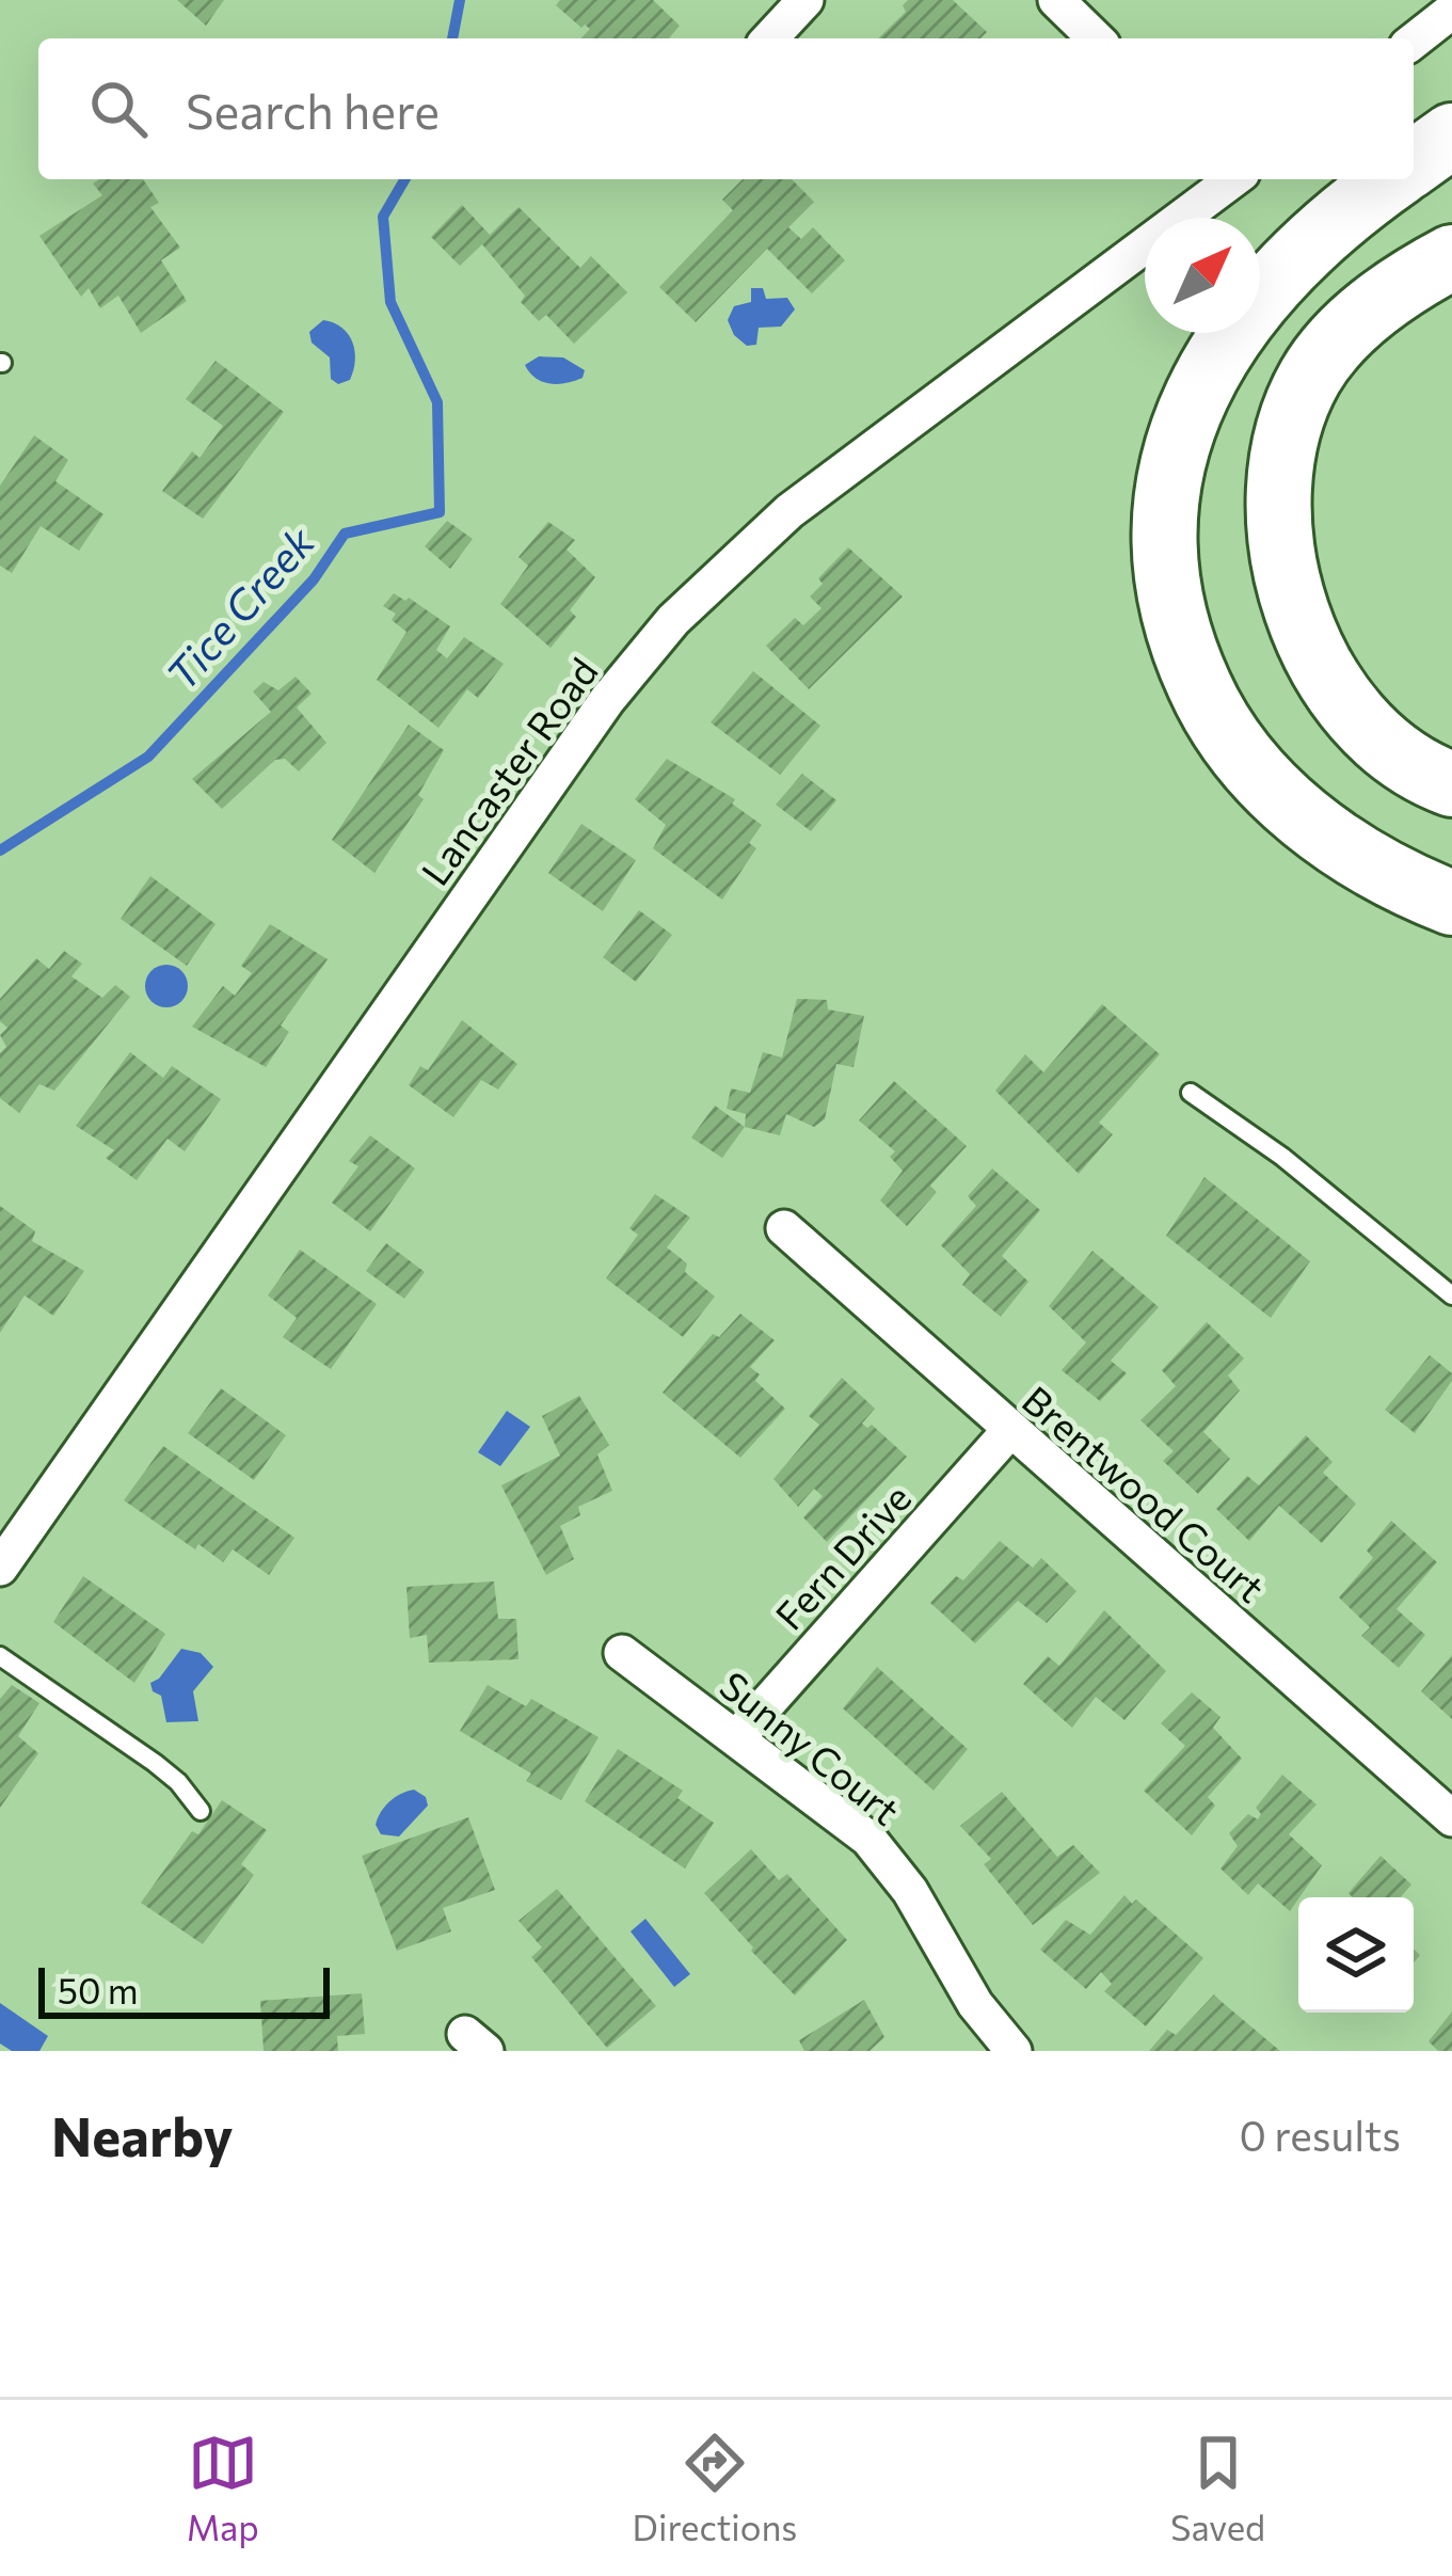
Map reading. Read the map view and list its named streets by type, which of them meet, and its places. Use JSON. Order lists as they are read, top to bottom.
{
  "streets": {
    "street": [
      "Lancaster Road",
      "Brentwood Court",
      "Fern Drive",
      "Sunny Court"
    ]
  },
  "crossings": [
    ["Brentwood Court", "Fern Drive"],
    ["Fern Drive", "Sunny Court"]
  ],
  "water": ["Tice Creek"],
  "scale_bar": "50 m",
  "north": "top right",
  "page": {
    "search": "Search here",
    "scale": "50 m",
    "heading": ["Nearby", "0 results"],
    "nav": ["Map", "Directions", "Saved"]
  }
}
